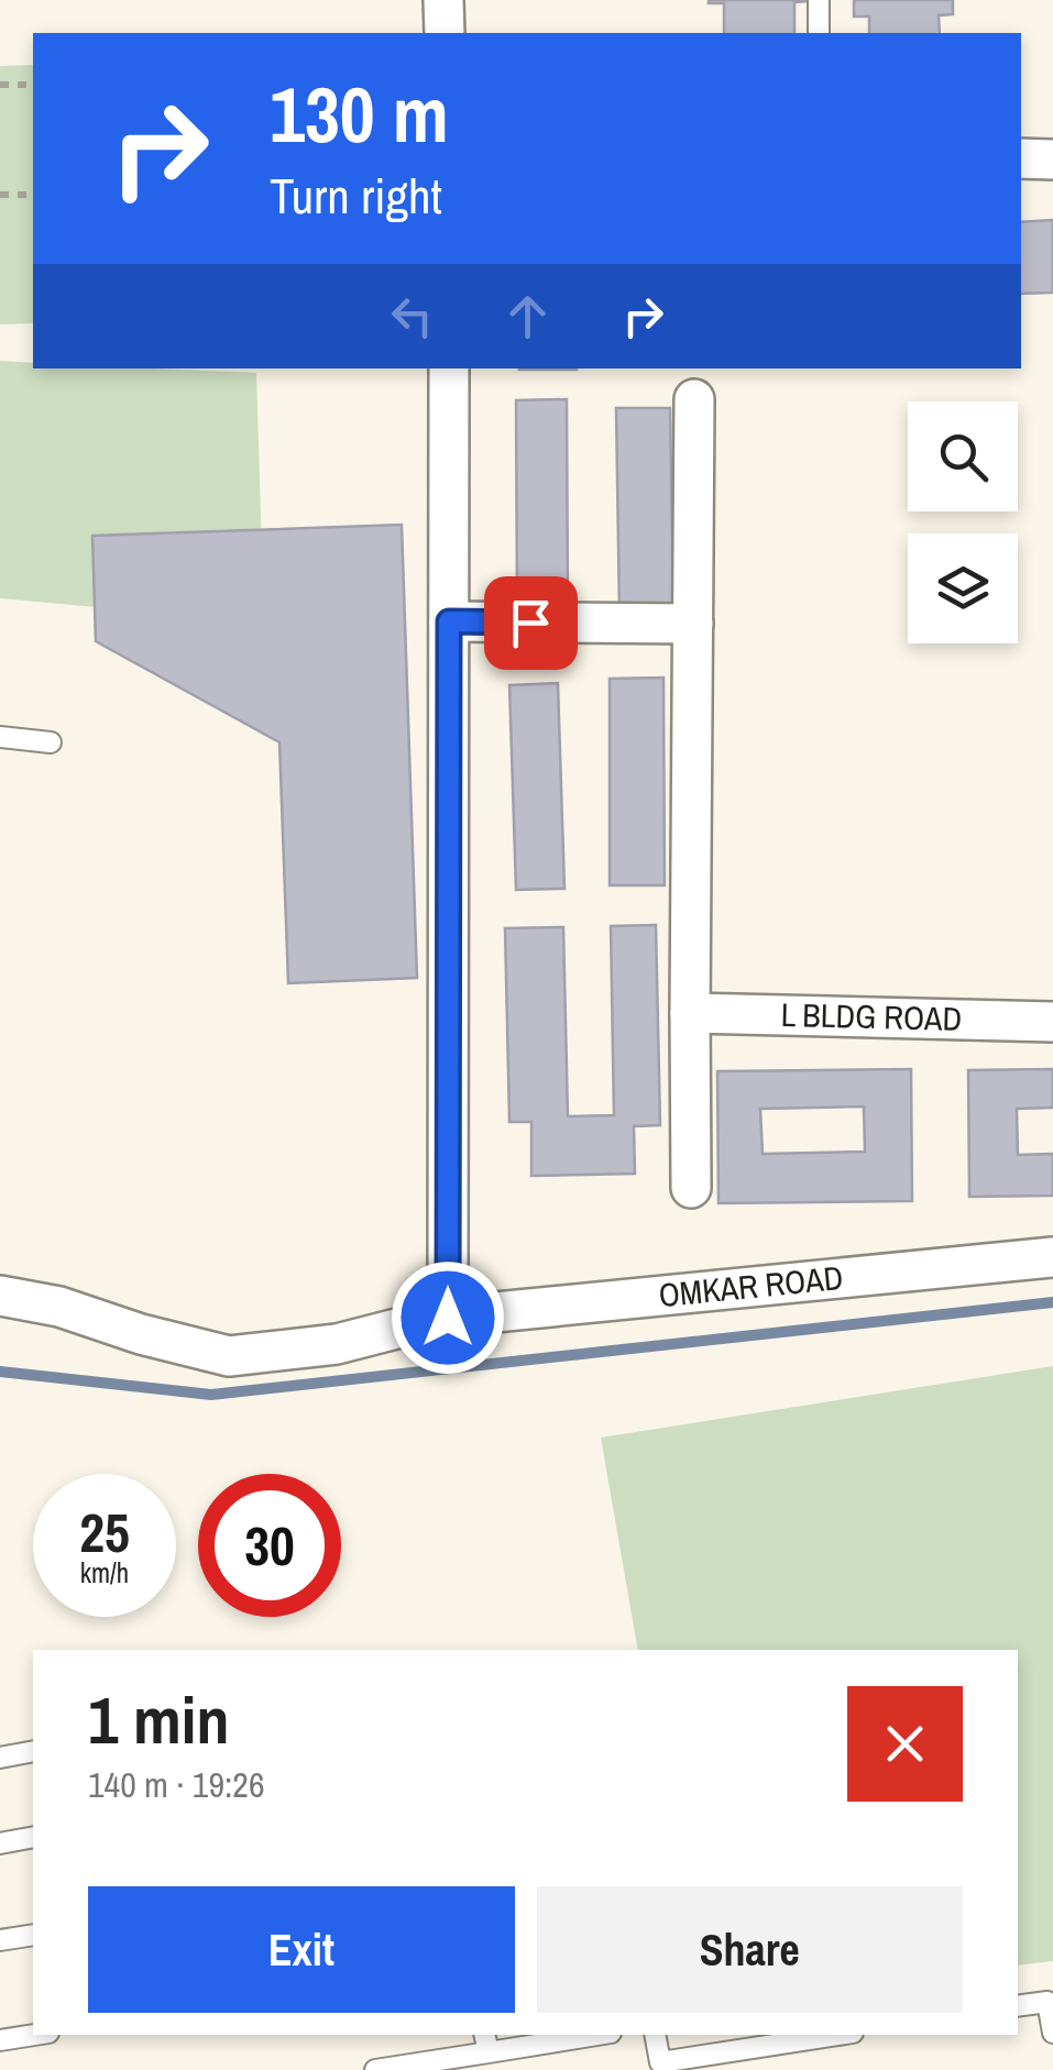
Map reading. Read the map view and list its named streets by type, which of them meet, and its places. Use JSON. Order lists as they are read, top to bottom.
{
  "streets": {
    "street": ["L BLDG ROAD", "OMKAR ROAD"]
  },
  "page": {
    "turn": ["130 m", "Turn right"],
    "speed": "25 km/h",
    "limit": "30",
    "heading": ["1 min", "140 m · 19:26"],
    "buttons": ["Exit", "Share"]
  }
}
